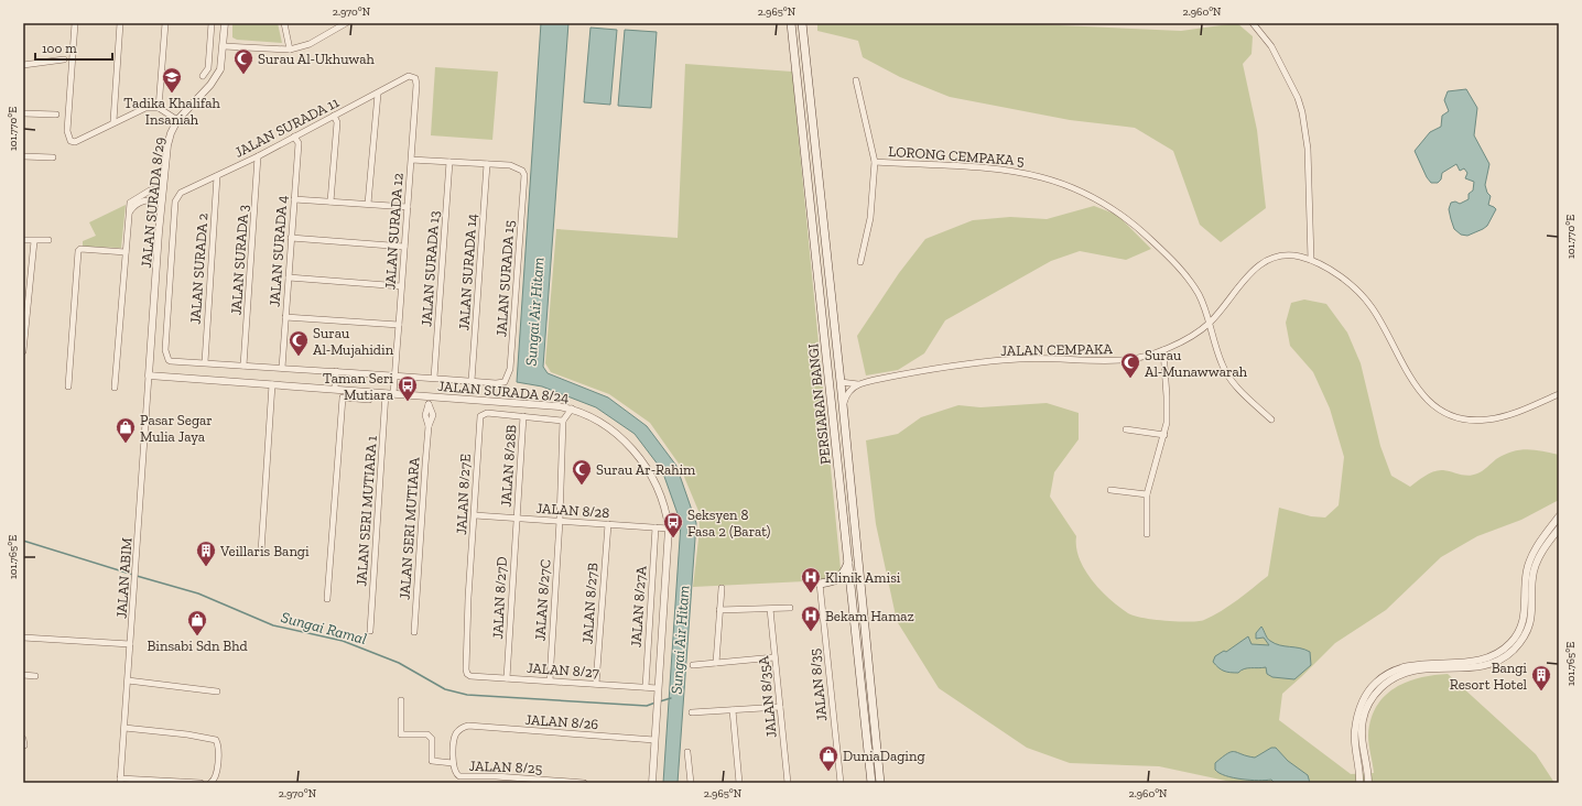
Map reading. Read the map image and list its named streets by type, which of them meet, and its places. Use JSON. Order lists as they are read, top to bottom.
{
  "streets": {
    "main road": ["PERSIARAN BANGI"],
    "street": [
      "JALAN SURADA 11",
      "LORONG CEMPAKA 5",
      "JALAN SURADA 8/29",
      "JALAN SURADA 12",
      "JALAN SURADA 4",
      "JALAN SURADA 3",
      "JALAN SURADA 2",
      "JALAN SURADA 13",
      "JALAN SURADA 14",
      "JALAN SURADA 15",
      "JALAN CEMPAKA",
      "JALAN SURADA 8/24",
      "JALAN 8/28B",
      "JALAN 8/27E",
      "JALAN 8/28",
      "JALAN SERI MUTIARA 1",
      "JALAN SERI MUTIARA",
      "JALAN ABIM",
      "JALAN 8/27D",
      "JALAN 8/27C",
      "JALAN 8/27B",
      "JALAN 8/27A",
      "JALAN 8/27",
      "JALAN 8/35",
      "JALAN 8/35A",
      "JALAN 8/26",
      "JALAN 8/25"
    ]
  },
  "crossings": [
    ["JALAN SURADA 11", "JALAN SURADA 12"],
    ["JALAN SURADA 11", "JALAN SURADA 4"],
    ["JALAN SURADA 11", "JALAN SURADA 3"],
    ["JALAN SURADA 11", "JALAN SURADA 2"],
    ["LORONG CEMPAKA 5", "JALAN CEMPAKA"],
    ["JALAN SURADA 8/29", "JALAN SURADA 8/24"],
    ["JALAN SURADA 8/29", "JALAN ABIM"],
    ["JALAN SURADA 12", "JALAN SURADA 8/24"],
    ["JALAN SURADA 14", "JALAN SURADA 15"],
    ["JALAN CEMPAKA", "PERSIARAN BANGI"],
    ["JALAN SURADA 8/24", "JALAN 8/28"],
    ["JALAN SURADA 8/24", "JALAN SERI MUTIARA 1"],
    ["JALAN SURADA 8/24", "JALAN SERI MUTIARA"],
    ["JALAN SURADA 8/24", "JALAN ABIM"],
    ["JALAN SURADA 8/24", "JALAN 8/27"],
    ["JALAN SURADA 8/24", "JALAN 8/26"],
    ["JALAN 8/28B", "JALAN 8/27E"],
    ["JALAN 8/28B", "JALAN 8/28"],
    ["JALAN 8/28B", "JALAN 8/27D"],
    ["JALAN 8/27E", "JALAN 8/28"],
    ["JALAN 8/27E", "JALAN 8/27C"],
    ["JALAN 8/27E", "JALAN 8/27"],
    ["JALAN 8/28", "JALAN 8/27D"],
    ["JALAN 8/28", "JALAN 8/27C"],
    ["JALAN 8/28", "JALAN 8/27B"],
    ["JALAN 8/28", "JALAN 8/27A"],
    ["JALAN 8/27D", "JALAN 8/27"],
    ["JALAN 8/27C", "JALAN 8/27"],
    ["JALAN 8/27B", "JALAN 8/27"],
    ["JALAN 8/27A", "JALAN 8/27"],
    ["JALAN 8/26", "JALAN 8/25"]
  ],
  "water": ["Sungai Air Hitam", "Sungai Ramal"],
  "places": {
    "mosque": [
      "Surau Al-Ukhuwah",
      "Surau Al-Mujahidin",
      "Surau Al-Munawwarah",
      "Surau Ar-Rahim"
    ],
    "school or university": ["Tadika Khalifah Insaniah"],
    "bus stop": ["Taman Seri Mutiara", "Seksyen 8 Fasa 2 (Barat)"],
    "shop": ["Pasar Segar Mulia Jaya", "Binsabi Sdn Bhd", "DuniaDaging"],
    "building": ["Veillaris Bangi", "Bangi Resort Hotel"],
    "hospital": ["Klinik Amisi", "Bekam Hamaz"]
  },
  "scale_bar": "100 m",
  "coordinates": [
    "2.970°N",
    "2.965°N",
    "2.960°N",
    "101.770°E",
    "101.765°E"
  ]
}
